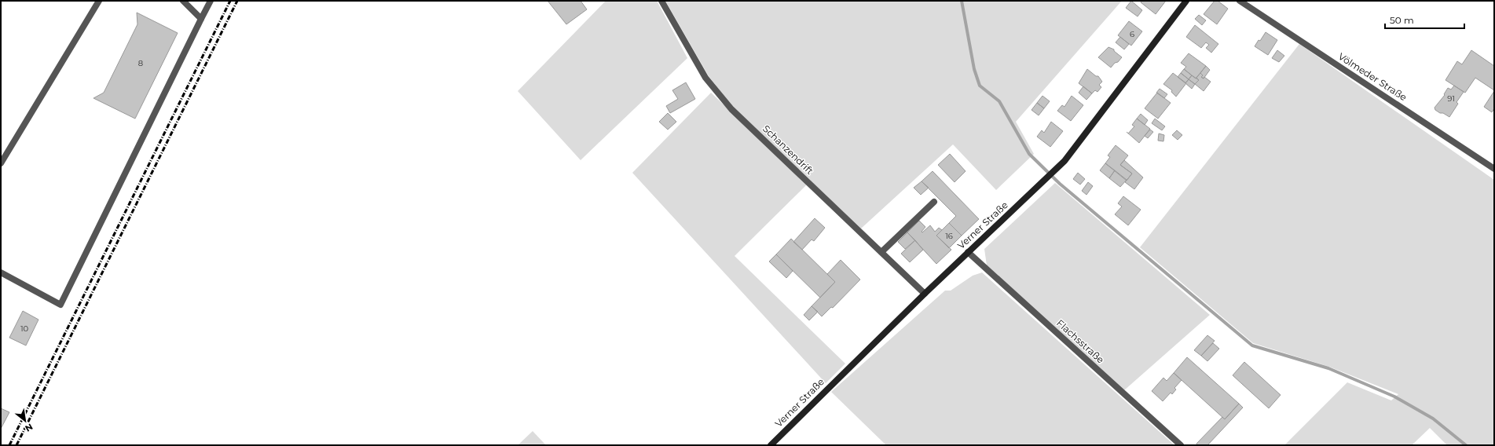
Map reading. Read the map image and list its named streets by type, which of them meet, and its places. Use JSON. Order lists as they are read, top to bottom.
{
  "streets": {
    "street": [
      "Völmeder Straße",
      "Schanzendrift",
      "Verner Straße",
      "Flachsstraße"
    ]
  },
  "crossings": [
    ["Schanzendrift", "Verner Straße"],
    ["Verner Straße", "Flachsstraße"]
  ],
  "house_numbers": [
    "6",
    "8",
    "91",
    "16",
    "10"
  ],
  "scale_bar": "50 m",
  "north": "bottom right"
}
